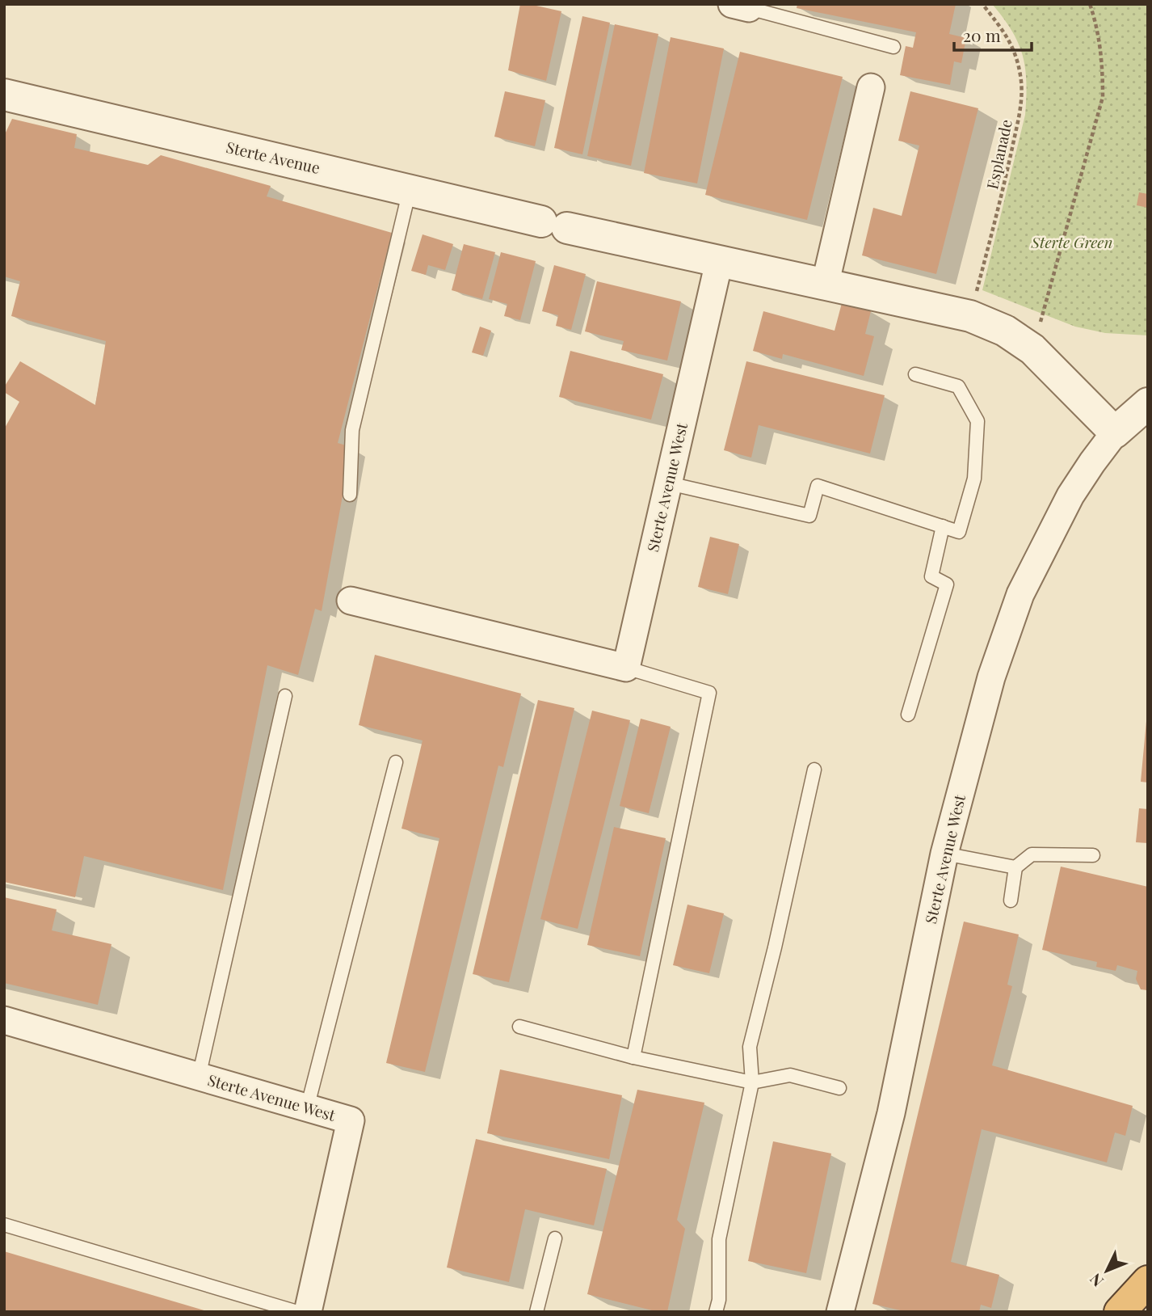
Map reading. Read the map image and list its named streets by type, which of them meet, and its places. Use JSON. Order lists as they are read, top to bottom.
{
  "streets": {
    "street": ["Sterte Avenue", "Sterte Avenue West"],
    "path": ["Esplanade"]
  },
  "crossings": [
    ["Sterte Avenue", "Sterte Avenue West"]
  ],
  "parks": ["Sterte Green"],
  "scale_bar": "20 m",
  "north": "bottom left"
}
